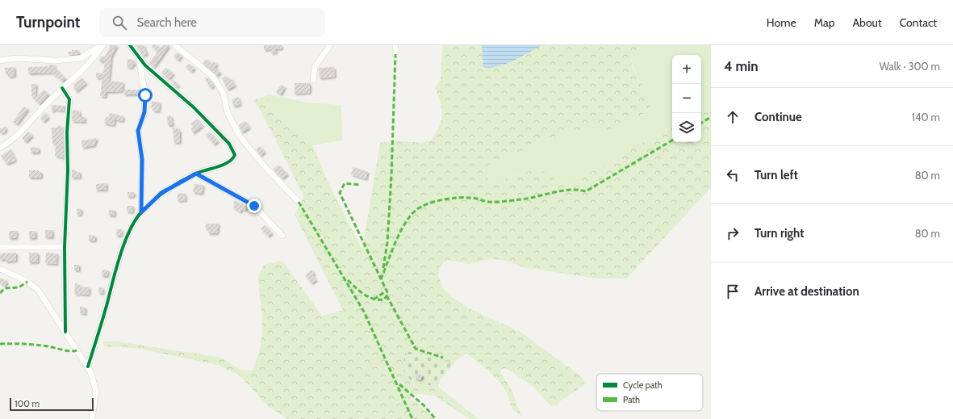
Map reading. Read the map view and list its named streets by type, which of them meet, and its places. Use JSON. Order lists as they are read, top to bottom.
{
  "legend": ["Cycle path", "Path"],
  "scale_bar": "100 m",
  "page": {
    "header": "Turnpoint",
    "search": "Search here",
    "nav": [
      "Home",
      "Map",
      "About",
      "Contact"
    ],
    "heading": ["4 min", "Walk · 300 m"],
    "map_buttons": ["+", "−"],
    "list": [
      ["Continue", "140 m"],
      ["Turn left", "80 m"],
      ["Turn right", "80 m"],
      "Arrive at destination"
    ],
    "scale": "100 m"
  }
}
